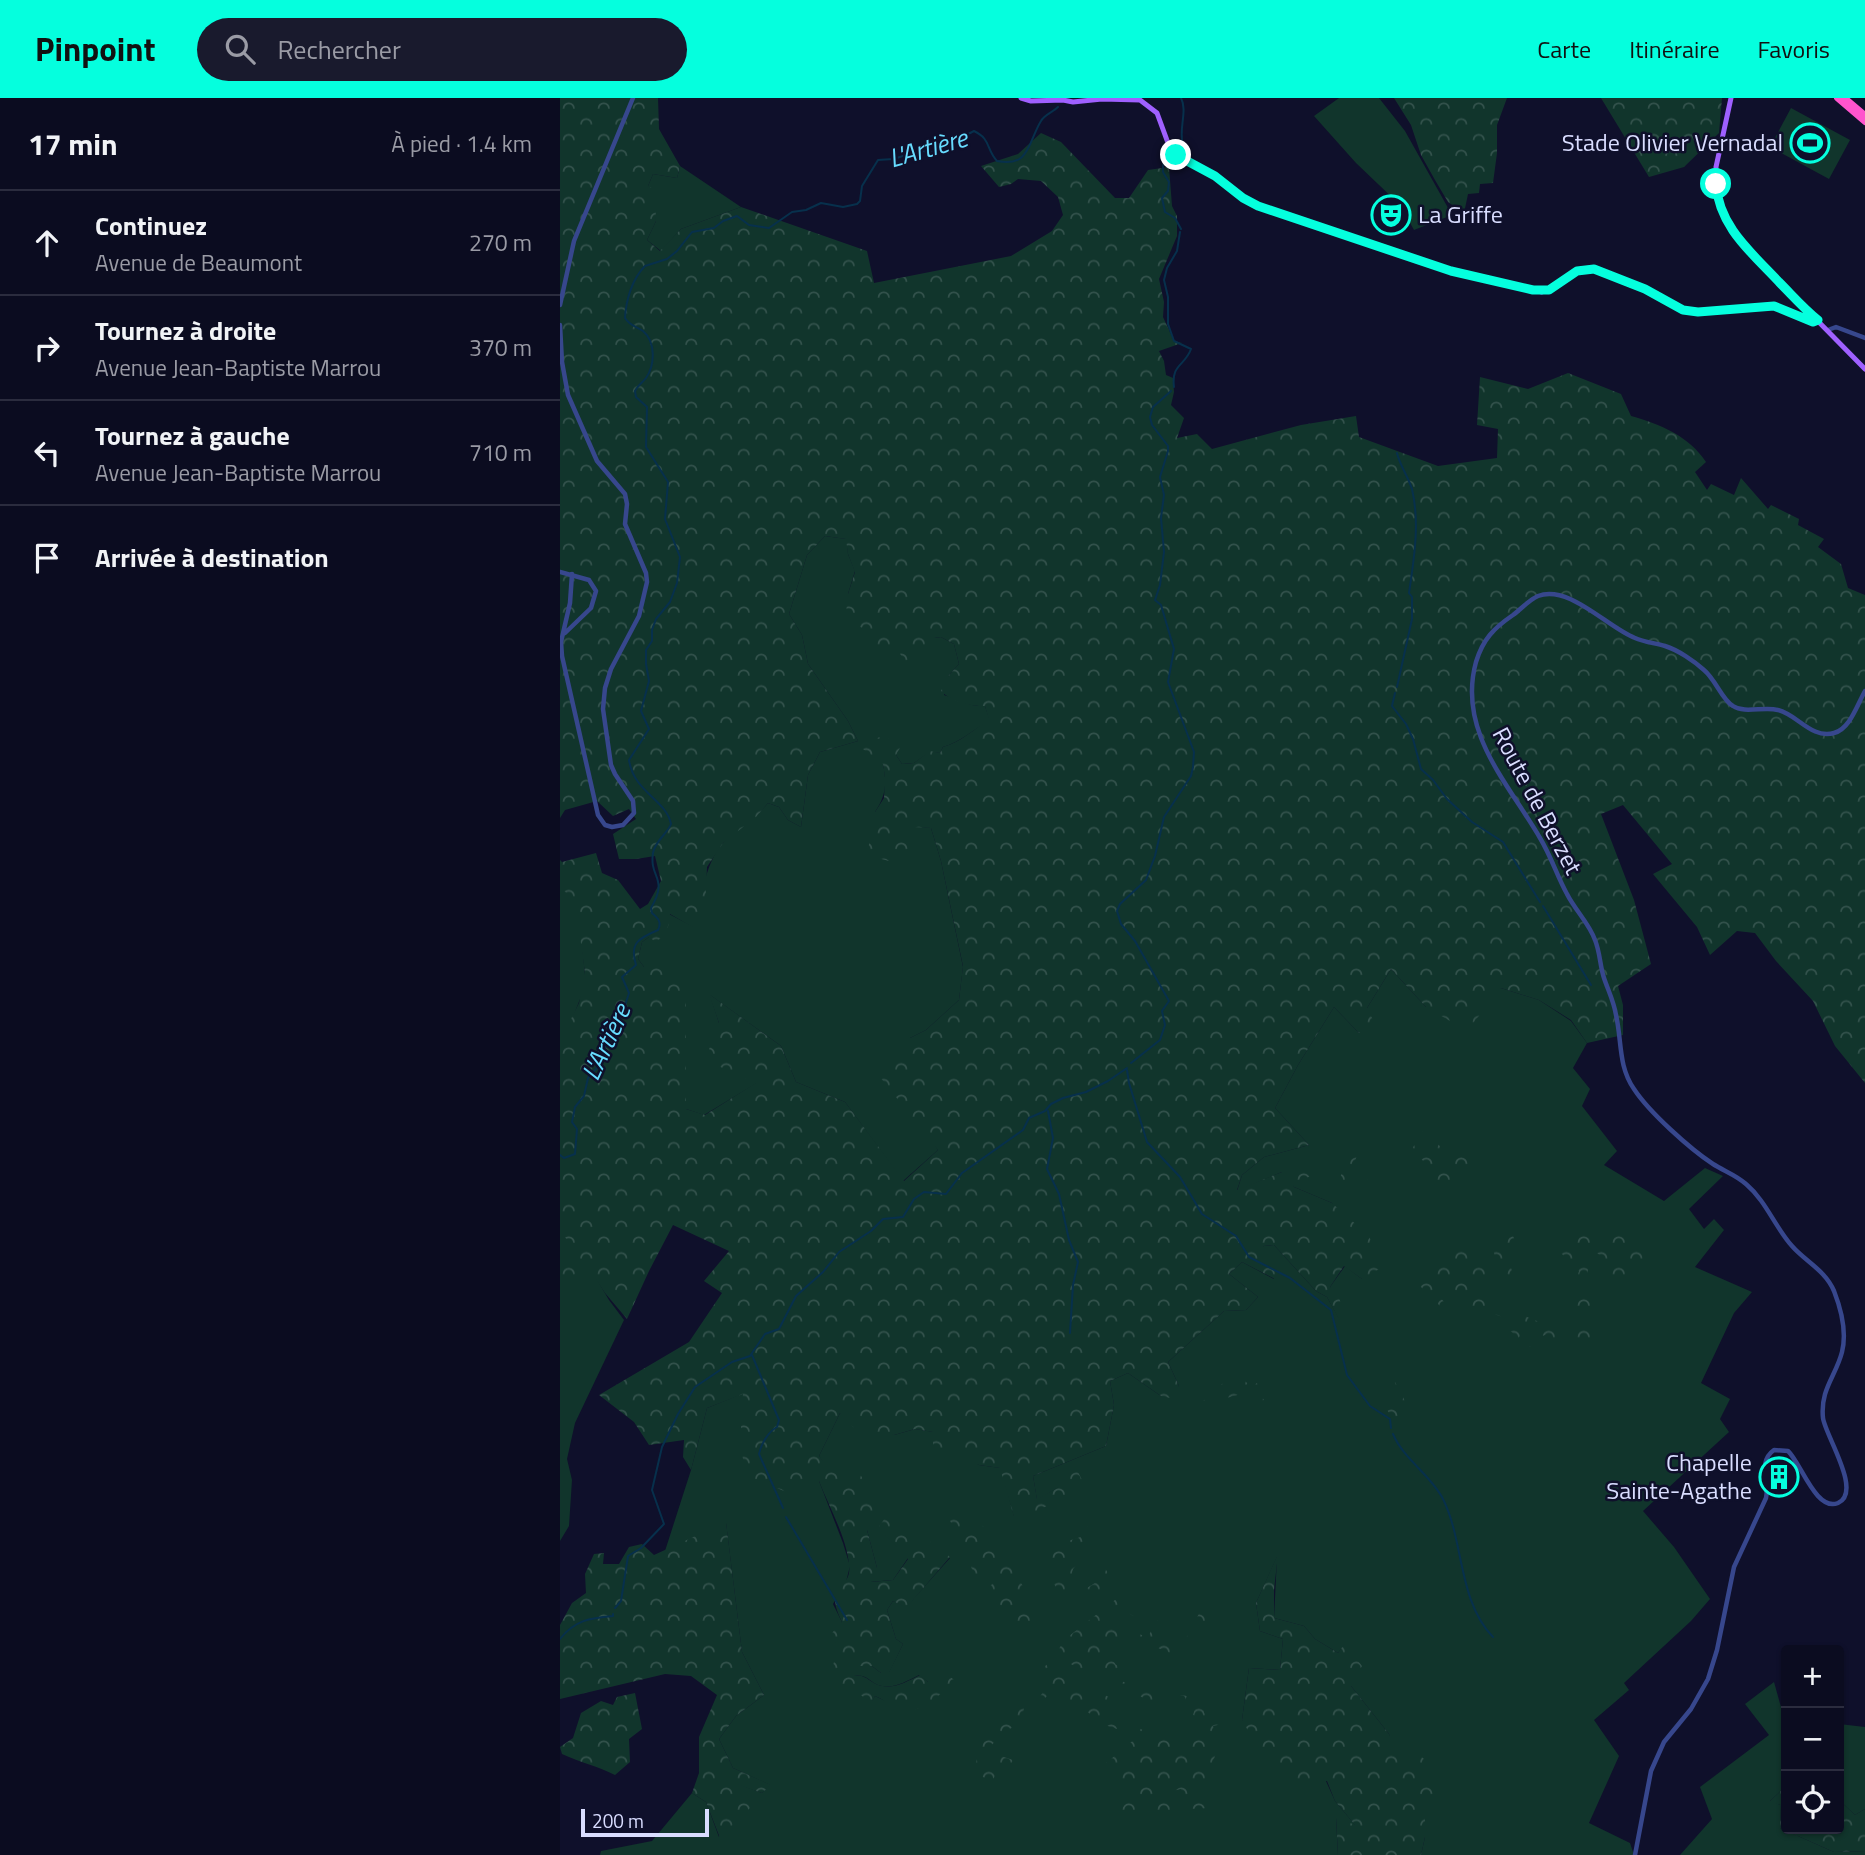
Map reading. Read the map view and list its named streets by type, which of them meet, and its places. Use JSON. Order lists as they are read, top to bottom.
{
  "streets": {
    "street": ["Route de Berzet"]
  },
  "water": ["L'Artière"],
  "places": {
    "sports": ["Stade Olivier Vernadal"],
    "theatre": ["La Griffe"],
    "building": ["Chapelle Sainte-Agathe"]
  },
  "scale_bar": "200 m",
  "page": {
    "header": "Pinpoint",
    "search": "Rechercher",
    "nav": ["Carte", "Itinéraire", "Favoris"],
    "heading": ["17 min", "À pied · 1.4 km"],
    "list": [
      ["Continuez", "Avenue de Beaumont", "270 m"],
      ["Tournez à droite", "Avenue Jean-Baptiste Marrou", "370 m"],
      ["Tournez à gauche", "Avenue Jean-Baptiste Marrou", "710 m"],
      "Arrivée à destination"
    ],
    "map_buttons": ["+", "−"],
    "scale": "200 m"
  }
}
